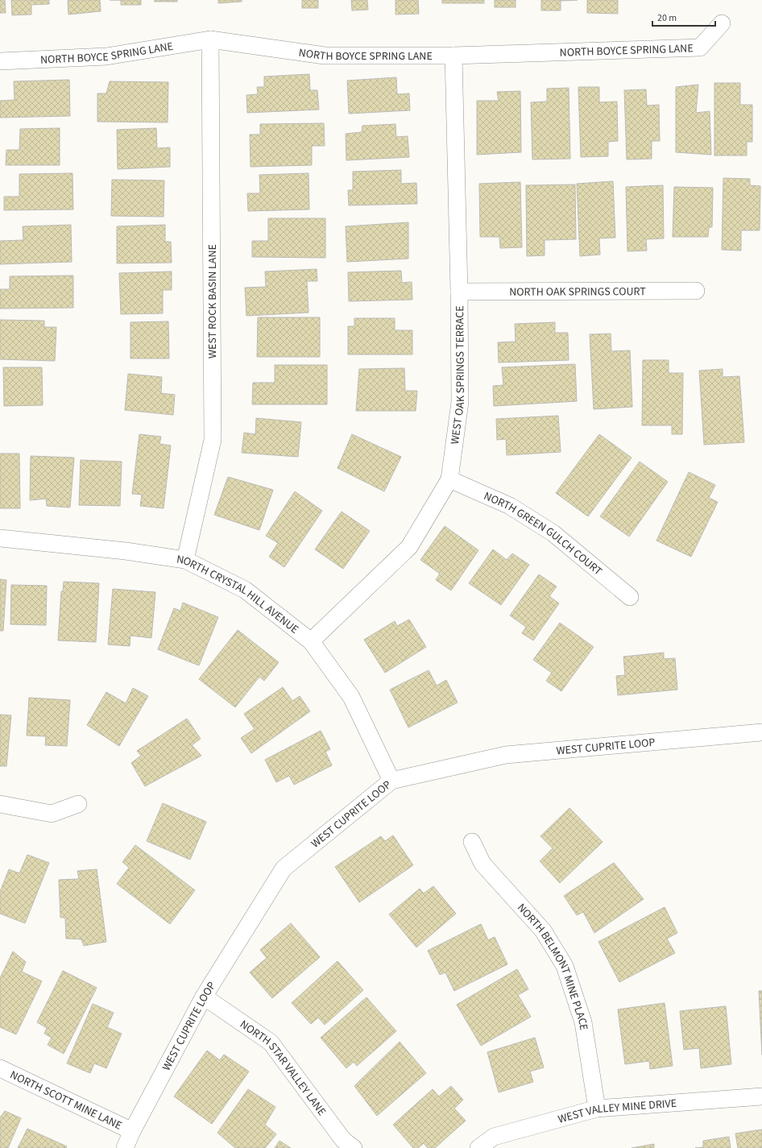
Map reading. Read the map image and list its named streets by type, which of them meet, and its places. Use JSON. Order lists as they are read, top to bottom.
{
  "streets": {
    "street": [
      "NORTH BOYCE SPRING LANE",
      "NORTH OAK SPRINGS COURT",
      "WEST ROCK BASIN LANE",
      "WEST OAK SPRINGS TERRACE",
      "NORTH GREEN GULCH COURT",
      "NORTH CRYSTAL HILL AVENUE",
      "WEST CUPRITE LOOP",
      "NORTH BELMONT MINE PLACE",
      "NORTH STAR VALLEY LANE",
      "NORTH SCOTT MINE LANE",
      "WEST VALLEY MINE DRIVE"
    ]
  },
  "crossings": [
    ["NORTH BOYCE SPRING LANE", "WEST ROCK BASIN LANE"],
    ["NORTH BOYCE SPRING LANE", "WEST OAK SPRINGS TERRACE"],
    ["NORTH OAK SPRINGS COURT", "WEST OAK SPRINGS TERRACE"],
    ["WEST ROCK BASIN LANE", "NORTH CRYSTAL HILL AVENUE"],
    ["WEST OAK SPRINGS TERRACE", "NORTH GREEN GULCH COURT"],
    ["WEST OAK SPRINGS TERRACE", "NORTH CRYSTAL HILL AVENUE"],
    ["NORTH CRYSTAL HILL AVENUE", "WEST CUPRITE LOOP"],
    ["WEST CUPRITE LOOP", "NORTH STAR VALLEY LANE"],
    ["WEST CUPRITE LOOP", "NORTH SCOTT MINE LANE"],
    ["NORTH BELMONT MINE PLACE", "WEST VALLEY MINE DRIVE"]
  ],
  "scale_bar": "20 m"
}
